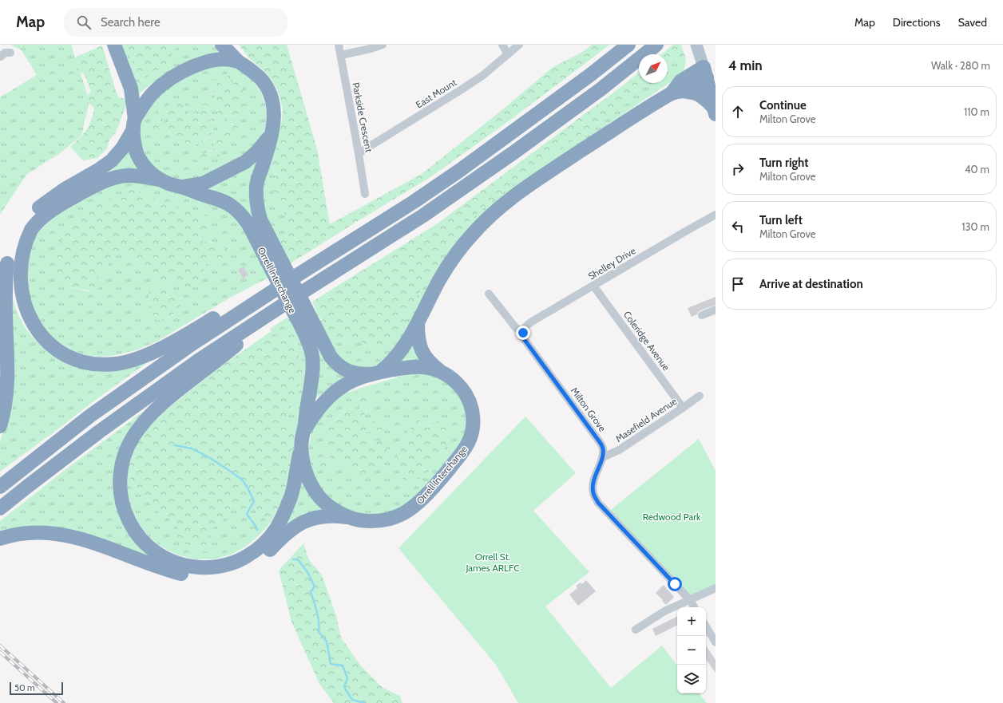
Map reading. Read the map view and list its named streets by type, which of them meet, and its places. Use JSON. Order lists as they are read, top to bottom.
{
  "streets": {
    "highway": ["Orrell Interchange"],
    "street": [
      "East Mount",
      "Parkside Crescent",
      "Shelley Drive",
      "Coleridge Avenue",
      "Milton Grove",
      "Masefield Avenue"
    ]
  },
  "crossings": [
    ["East Mount", "Parkside Crescent"],
    ["Shelley Drive", "Coleridge Avenue"],
    ["Shelley Drive", "Milton Grove"],
    ["Coleridge Avenue", "Masefield Avenue"],
    ["Milton Grove", "Masefield Avenue"]
  ],
  "parks": ["Redwood Park", "Orrell St. James ARLFC"],
  "scale_bar": "50 m",
  "north": "top right",
  "page": {
    "header": "Map",
    "search": "Search here",
    "nav": ["Map", "Directions", "Saved"],
    "heading": ["4 min", "Walk · 280 m"],
    "list": [
      ["Continue", "Milton Grove", "110 m"],
      ["Turn right", "Milton Grove", "40 m"],
      ["Turn left", "Milton Grove", "130 m"],
      "Arrive at destination"
    ],
    "map_buttons": ["+", "−"],
    "scale": "50 m"
  }
}
